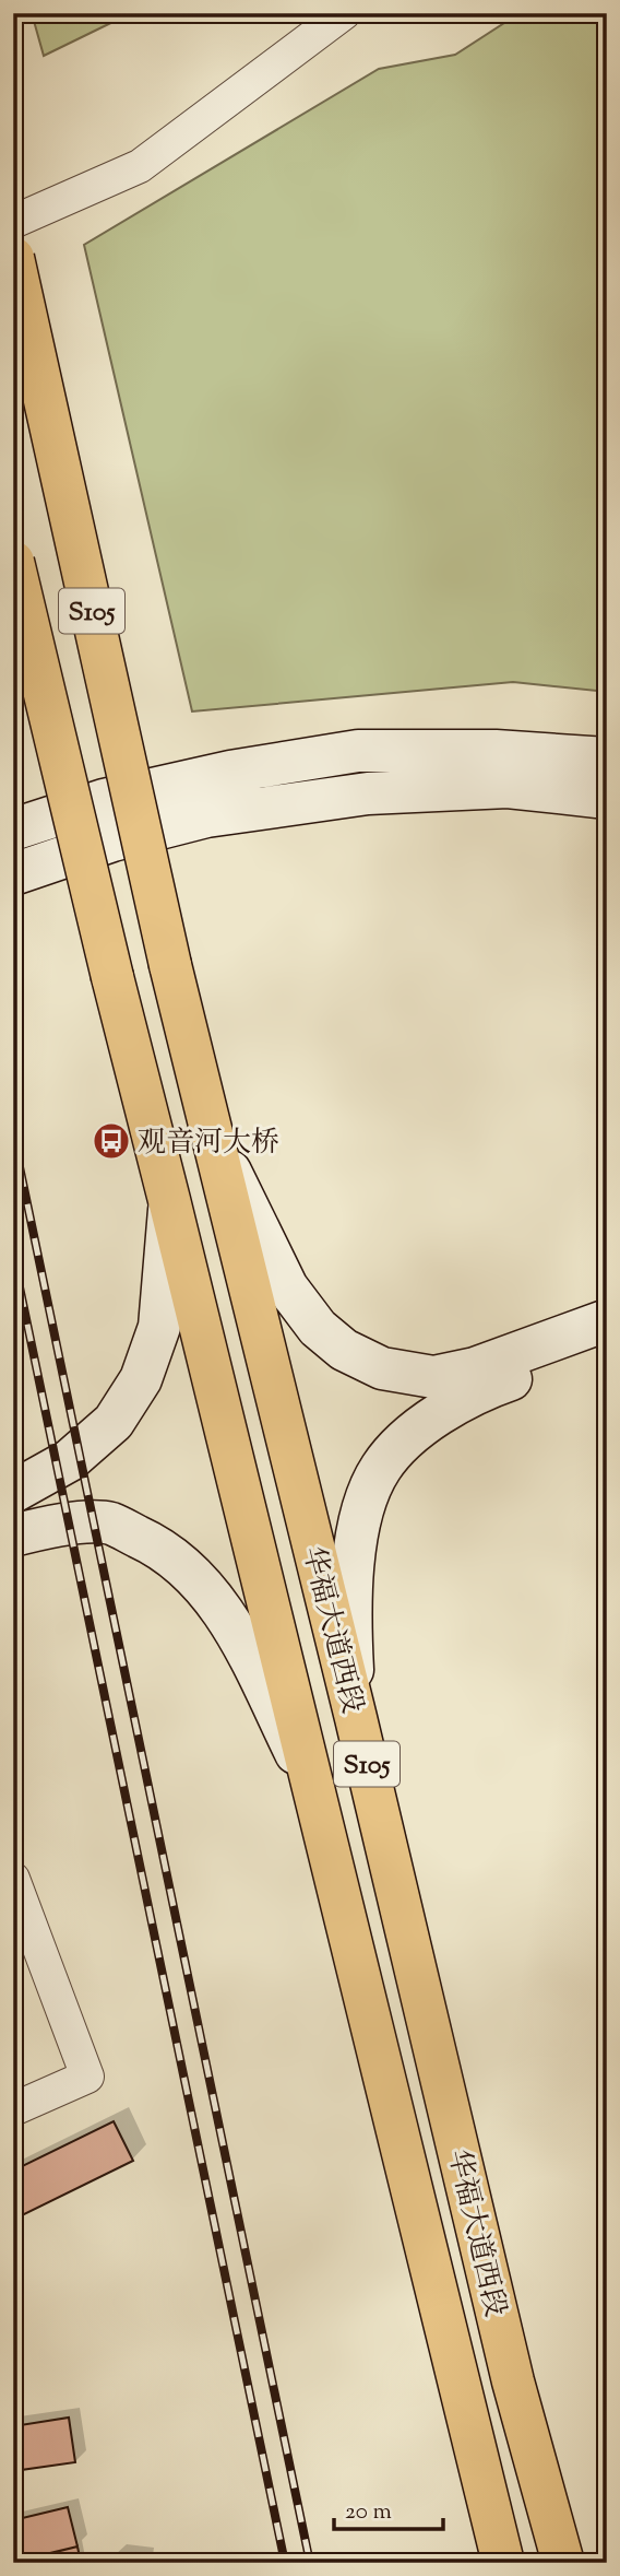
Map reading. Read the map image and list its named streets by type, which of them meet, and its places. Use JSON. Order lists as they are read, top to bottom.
{
  "streets": {
    "main road": ["S105", "华福大道西段"]
  },
  "places": {
    "bus stop": ["观音河大桥"]
  },
  "scale_bar": "20 m"
}
